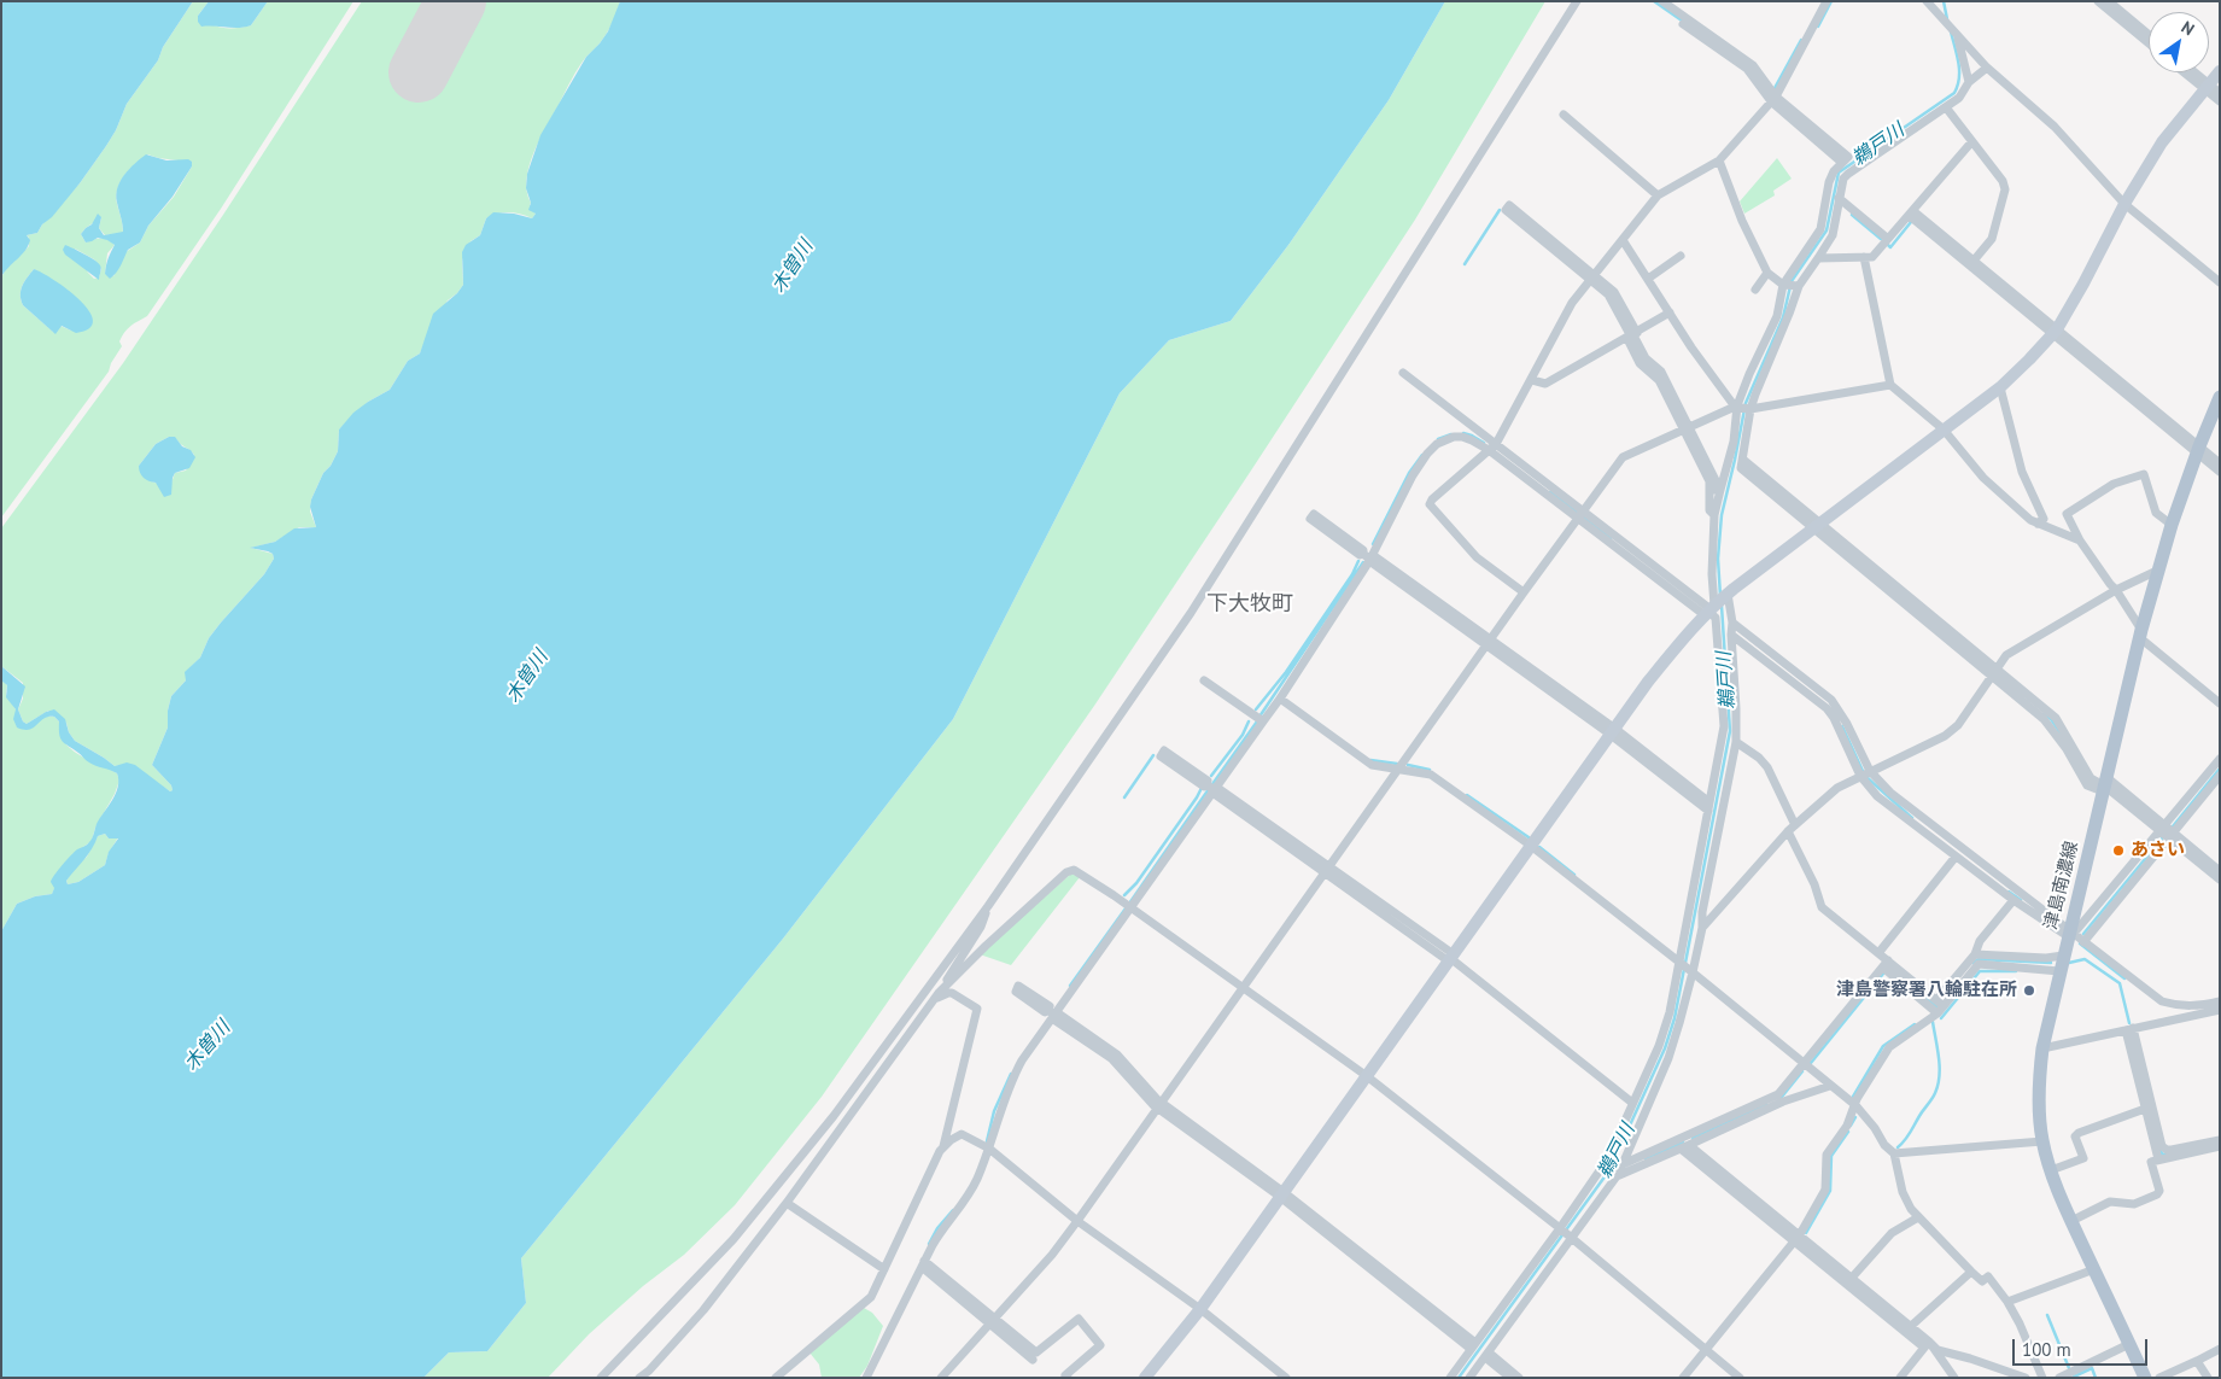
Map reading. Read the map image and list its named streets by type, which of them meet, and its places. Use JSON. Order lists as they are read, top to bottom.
{
  "streets": {
    "main road": ["津島南濃線"]
  },
  "districts": ["下大牧町"],
  "water": ["鵜戸川", "木曽川"],
  "places": ["あさい", "津島警察署八輪駐在所"],
  "scale_bar": "100 m",
  "north": "top right"
}
